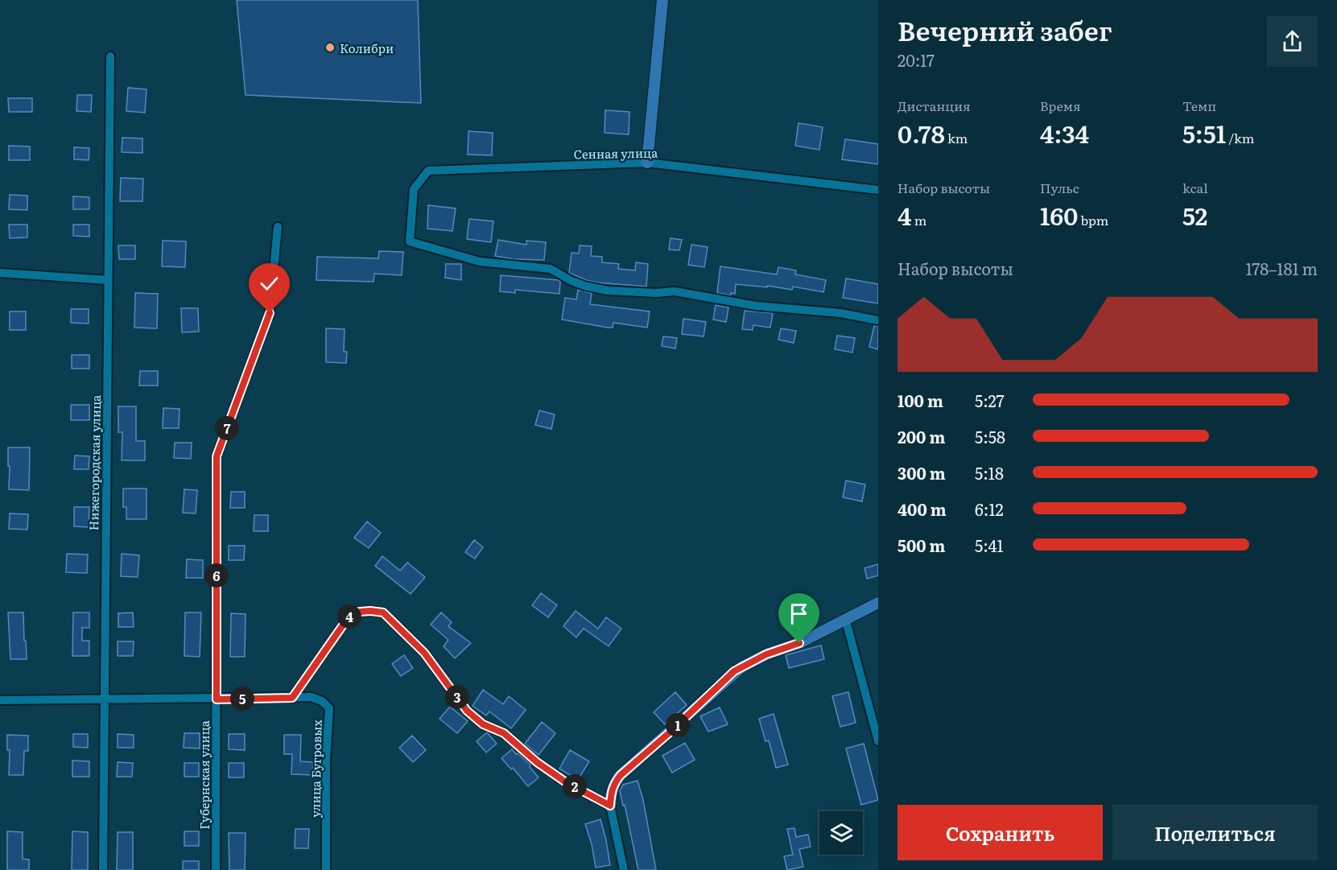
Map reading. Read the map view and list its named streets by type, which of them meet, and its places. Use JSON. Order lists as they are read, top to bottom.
{
  "streets": {
    "street": [
      "Сенная улица",
      "Нижегородская улица",
      "улица Бугровых",
      "Губернская улица"
    ]
  },
  "places": ["Колибри"],
  "page": {
    "heading": ["Вечерний забег", "20:17"],
    "stats": [
      ["Дистанция", "0.78 km"],
      ["Время", "4:34"],
      ["Темп", "5:51 /km"],
      ["Набор высоты", "4 m"],
      ["Пульс", "160 bpm"],
      ["kcal", "52"]
    ],
    "chart": ["Набор высоты", "178–181 m"],
    "list": [
      {
        "name": "100 m",
        "note": "5:27"
      },
      {
        "name": "200 m",
        "note": "5:58"
      },
      {
        "name": "300 m",
        "note": "5:18"
      },
      {
        "name": "400 m",
        "note": "6:12"
      },
      {
        "name": "500 m",
        "note": "5:41"
      }
    ],
    "pins": [
      "7",
      "6",
      "4",
      "3",
      "5",
      "1",
      "2"
    ],
    "buttons": ["Сохранить", "Поделиться"]
  }
}
